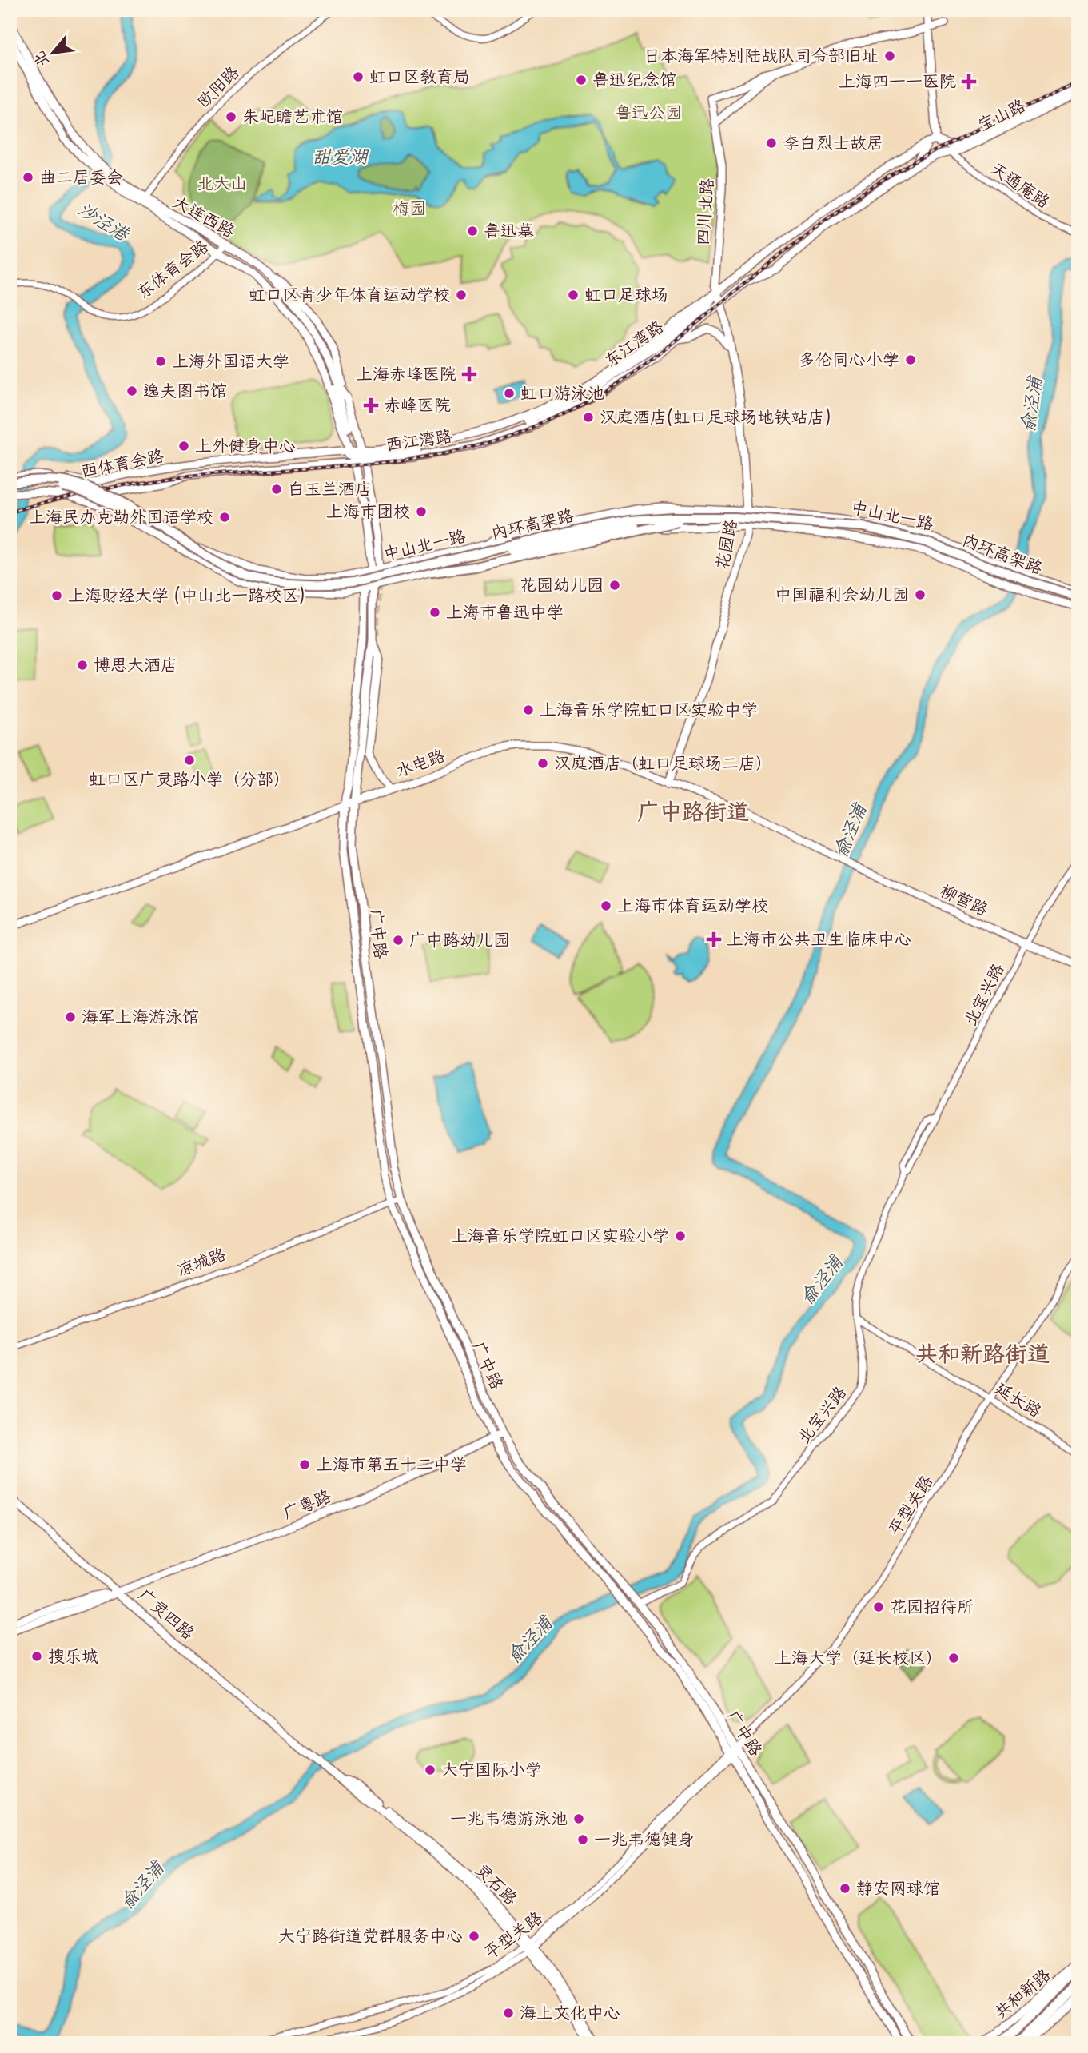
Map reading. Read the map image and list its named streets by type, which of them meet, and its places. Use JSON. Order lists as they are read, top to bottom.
{
  "streets": {
    "highway": ["内环高架路"],
    "main road": [
      "宝山路",
      "四川北路",
      "大连西路",
      "东江湾路",
      "西江湾路",
      "西体育会路",
      "中山北一路",
      "花园路",
      "水电路",
      "柳营路",
      "广中路",
      "广粤路",
      "广灵四路",
      "灵石路",
      "共和新路"
    ],
    "street": [
      "欧阳路",
      "天通庵路",
      "东体育会路",
      "北宝兴路",
      "凉城路",
      "延长路",
      "平型关路"
    ]
  },
  "crossings": [
    ["欧阳路", "大连西路"],
    ["宝山路", "天通庵路"],
    ["宝山路", "东江湾路"],
    ["四川北路", "东江湾路"],
    ["四川北路", "西江湾路"],
    ["四川北路", "花园路"],
    ["大连西路", "东体育会路"],
    ["大连西路", "东江湾路"],
    ["大连西路", "西江湾路"],
    ["大连西路", "西体育会路"],
    ["东江湾路", "西江湾路"],
    ["东江湾路", "西体育会路"],
    ["西江湾路", "西体育会路"],
    ["西江湾路", "中山北一路"],
    ["西江湾路", "花园路"],
    ["西体育会路", "中山北一路"],
    ["中山北一路", "内环高架路"],
    ["中山北一路", "花园路"],
    ["中山北一路", "广中路"],
    ["花园路", "水电路"],
    ["水电路", "柳营路"],
    ["水电路", "广中路"],
    ["柳营路", "北宝兴路"],
    ["广中路", "北宝兴路"],
    ["广中路", "凉城路"],
    ["广中路", "广粤路"],
    ["广中路", "平型关路"],
    ["北宝兴路", "延长路"],
    ["延长路", "平型关路"],
    ["广粤路", "广灵四路"],
    ["平型关路", "灵石路"],
    ["广灵四路", "灵石路"]
  ],
  "districts": ["广中路街道", "共和新路街道"],
  "water": ["甜爱湖", "沙泾港", "俞泾浦"],
  "parks": ["鲁迅公园", "北大山", "梅园"],
  "places": {
    "other": [
      "日本海军特别陆战队司令部旧址",
      "虹口区教育局",
      "鲁迅纪念馆",
      "朱屺瞻艺术馆",
      "李白烈士故居",
      "曲二居委会",
      "鲁迅墓",
      "虹口区青少年体育运动学校",
      "虹口足球场",
      "多伦同心小学",
      "上海外国语大学",
      "逸夫图书馆",
      "虹口游泳池",
      "汉庭酒店(虹口足球场地铁站店)",
      "上外健身中心",
      "白玉兰酒店",
      "上海市团校",
      "上海民办克勒外国语学校",
      "花园幼儿园",
      "中国福利会幼儿园",
      "上海财经大学 (中山北一路校区)",
      "上海市鲁迅中学",
      "博思大酒店",
      "上海音乐学院虹口区实验中学",
      "虹口区广灵路小学（分部）",
      "汉庭酒店（虹口足球场二店）",
      "上海市体育运动学校",
      "广中路幼儿园",
      "海军上海游泳馆",
      "上海音乐学院虹口区实验小学",
      "上海市第五十二中学",
      "花园招待所",
      "搜乐城",
      "上海大学（延长校区）",
      "大宁国际小学",
      "一兆韦德游泳池",
      "一兆韦德健身",
      "静安网球馆",
      "大宁路街道党群服务中心",
      "海上文化中心"
    ],
    "health": [
      "上海四一一医院",
      "上海赤峰医院",
      "赤峰医院",
      "上海市公共卫生临床中心"
    ]
  },
  "north": "bottom left"
}
